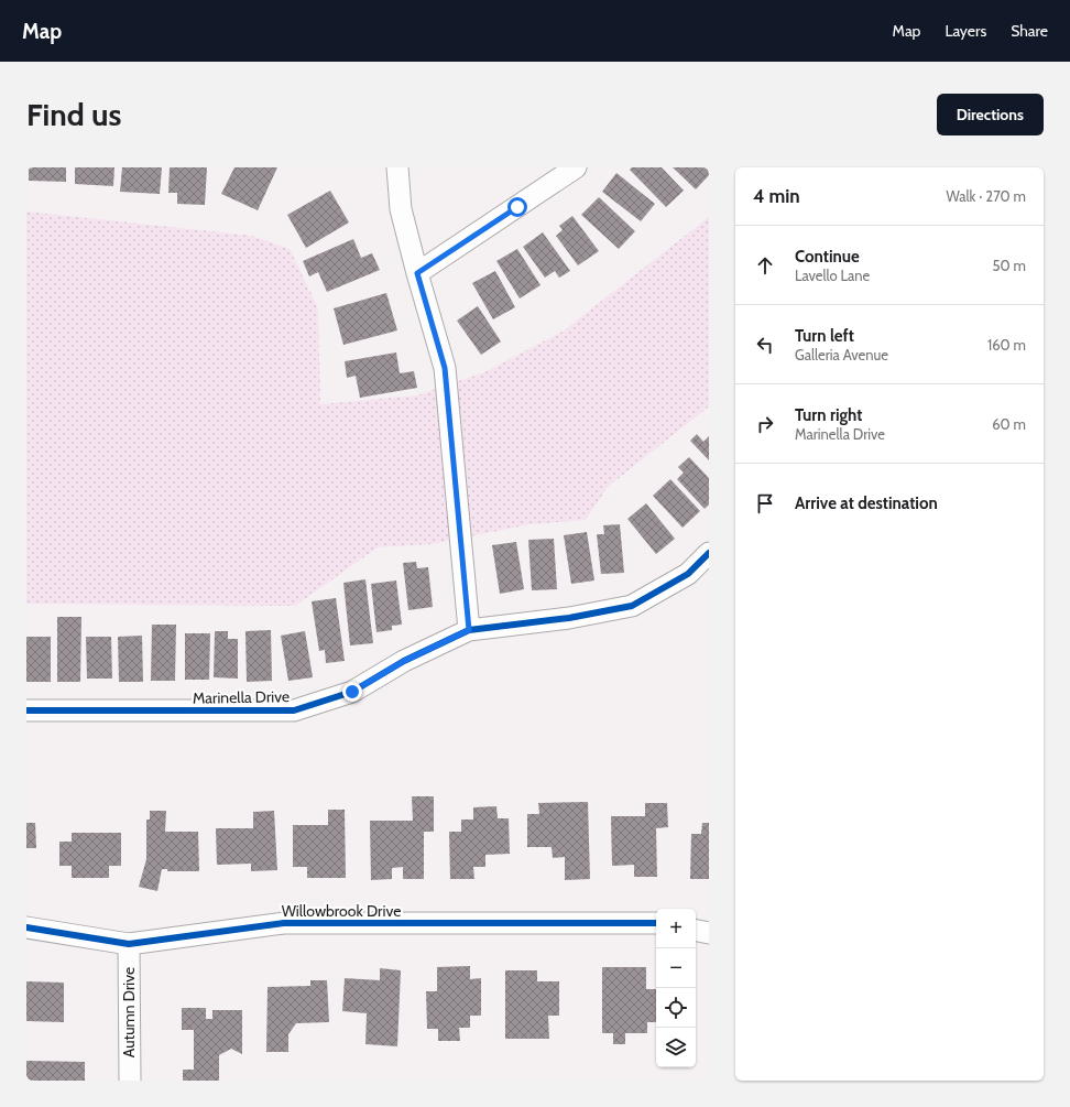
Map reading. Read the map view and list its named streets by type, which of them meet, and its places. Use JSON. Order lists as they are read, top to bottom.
{
  "streets": {
    "street": ["Marinella Drive", "Willowbrook Drive", "Autumn Drive"]
  },
  "crossings": [
    ["Willowbrook Drive", "Autumn Drive"]
  ],
  "page": {
    "header": "Map",
    "nav": ["Map", "Layers", "Share"],
    "buttons": "Directions",
    "title": "Find us",
    "heading": ["4 min", "Walk · 270 m"],
    "list": [
      ["Continue", "Lavello Lane", "50 m"],
      ["Turn left", "Galleria Avenue", "160 m"],
      ["Turn right", "Marinella Drive", "60 m"],
      "Arrive at destination"
    ],
    "map_buttons": ["+", "−"]
  }
}
